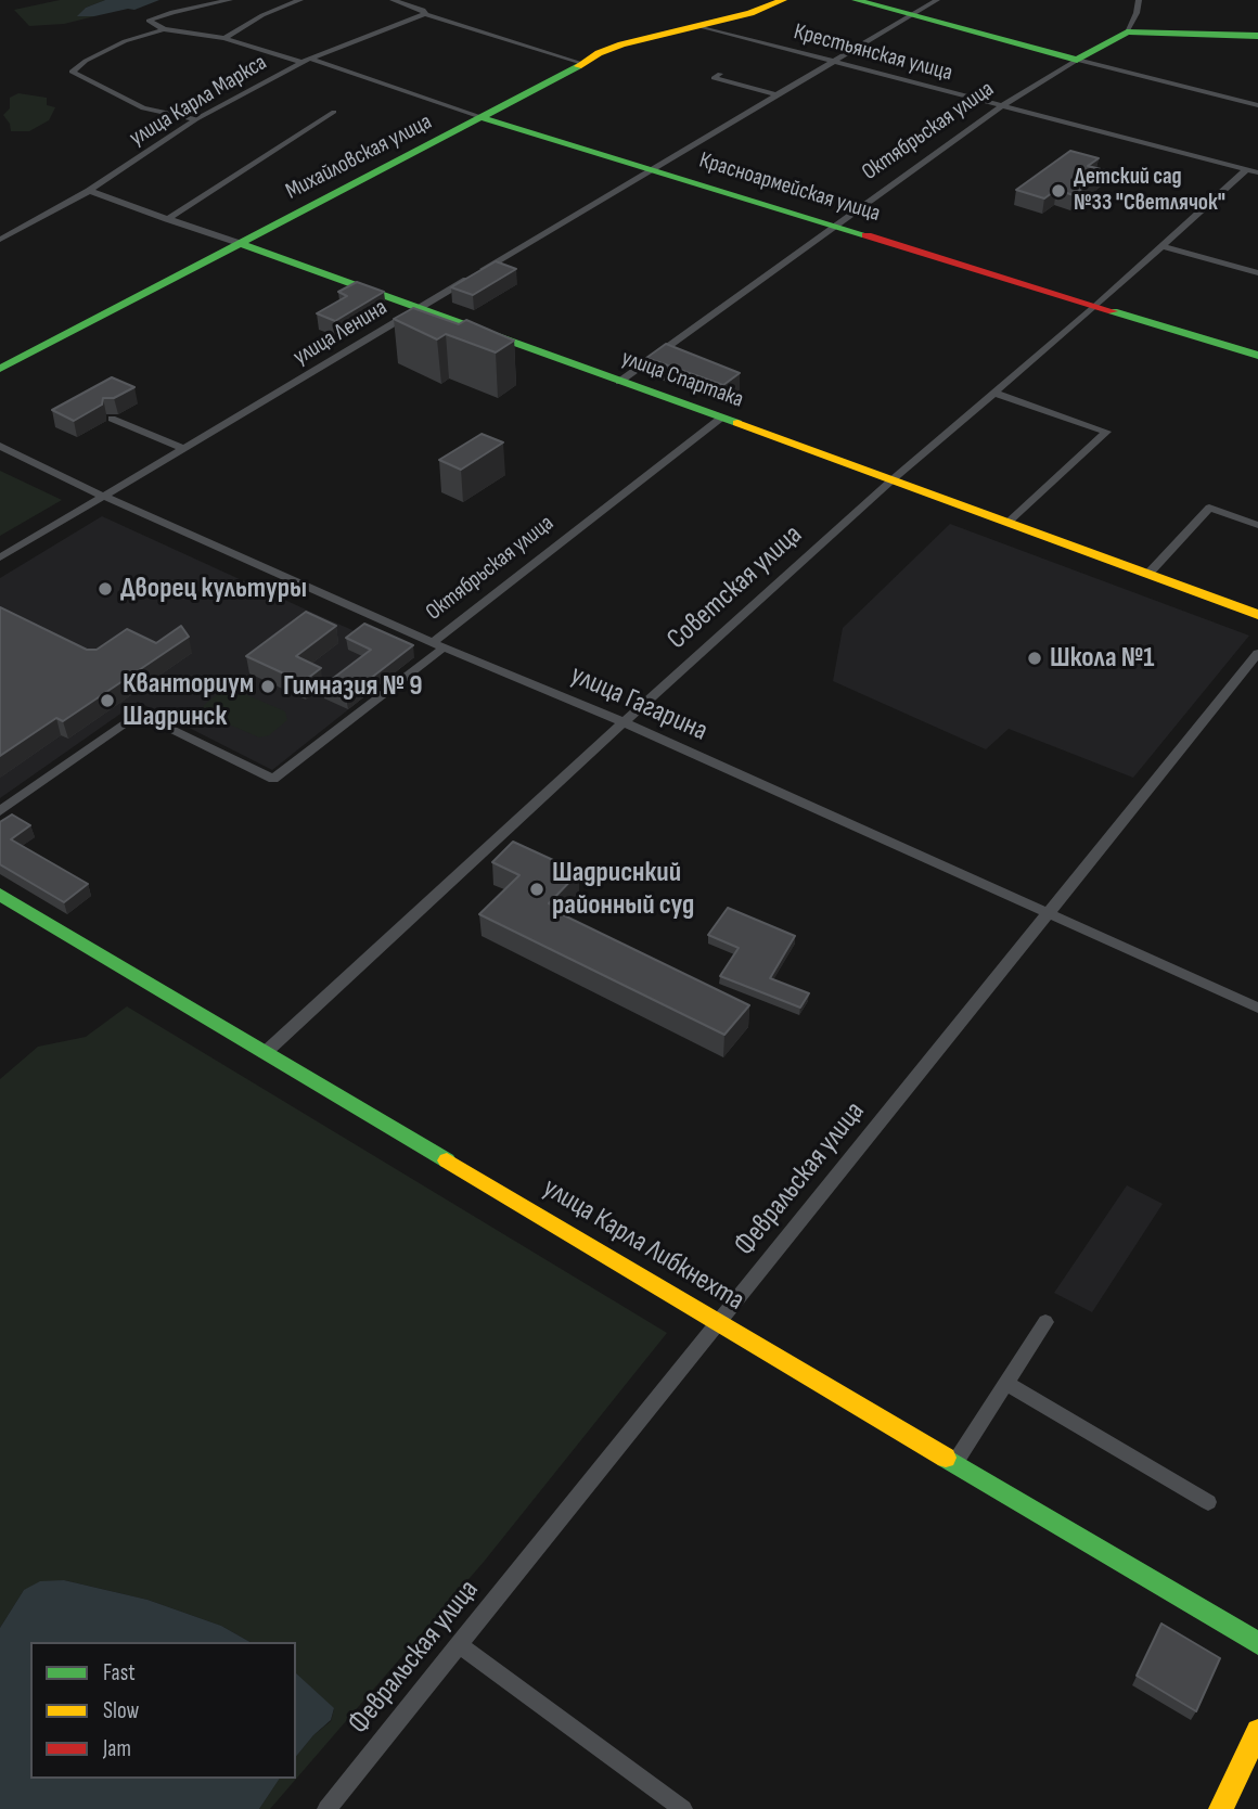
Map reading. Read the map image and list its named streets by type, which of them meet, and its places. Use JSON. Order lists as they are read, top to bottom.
{
  "streets": {
    "street": [
      "Крестьянская улица",
      "улица Карла Маркса",
      "Октябрьская улица",
      "Михайловская улица",
      "Красноармейская улица",
      "улица Ленина",
      "улица Спартака",
      "Советская улица",
      "улица Гагарина",
      "Февральская улица",
      "улица Карла Либкнехта"
    ]
  },
  "crossings": [
    ["Крестьянская улица", "Октябрьская улица"],
    ["Крестьянская улица", "Михайловская улица"],
    ["Крестьянская улица", "улица Ленина"],
    ["Крестьянская улица", "Советская улица"],
    ["улица Карла Маркса", "Красноармейская улица"],
    ["улица Карла Маркса", "улица Спартака"],
    ["Октябрьская улица", "Красноармейская улица"],
    ["Октябрьская улица", "улица Спартака"],
    ["Октябрьская улица", "улица Гагарина"],
    ["Михайловская улица", "Красноармейская улица"],
    ["Михайловская улица", "улица Спартака"],
    ["Красноармейская улица", "улица Ленина"],
    ["Красноармейская улица", "Советская улица"],
    ["улица Ленина", "улица Спартака"],
    ["улица Ленина", "улица Гагарина"],
    ["улица Спартака", "Советская улица"],
    ["Советская улица", "улица Гагарина"],
    ["Советская улица", "улица Карла Либкнехта"],
    ["улица Гагарина", "Февральская улица"],
    ["Февральская улица", "улица Карла Либкнехта"]
  ],
  "places": [
    "Детский сад №33 \"Светлячок\"",
    "Дворец культуры",
    "Школа №1",
    "Гимназия № 9",
    "Кванториум Шадринск",
    "Шадриснкий районный суд"
  ],
  "legend": ["Fast", "Slow", "Jam"]
}
